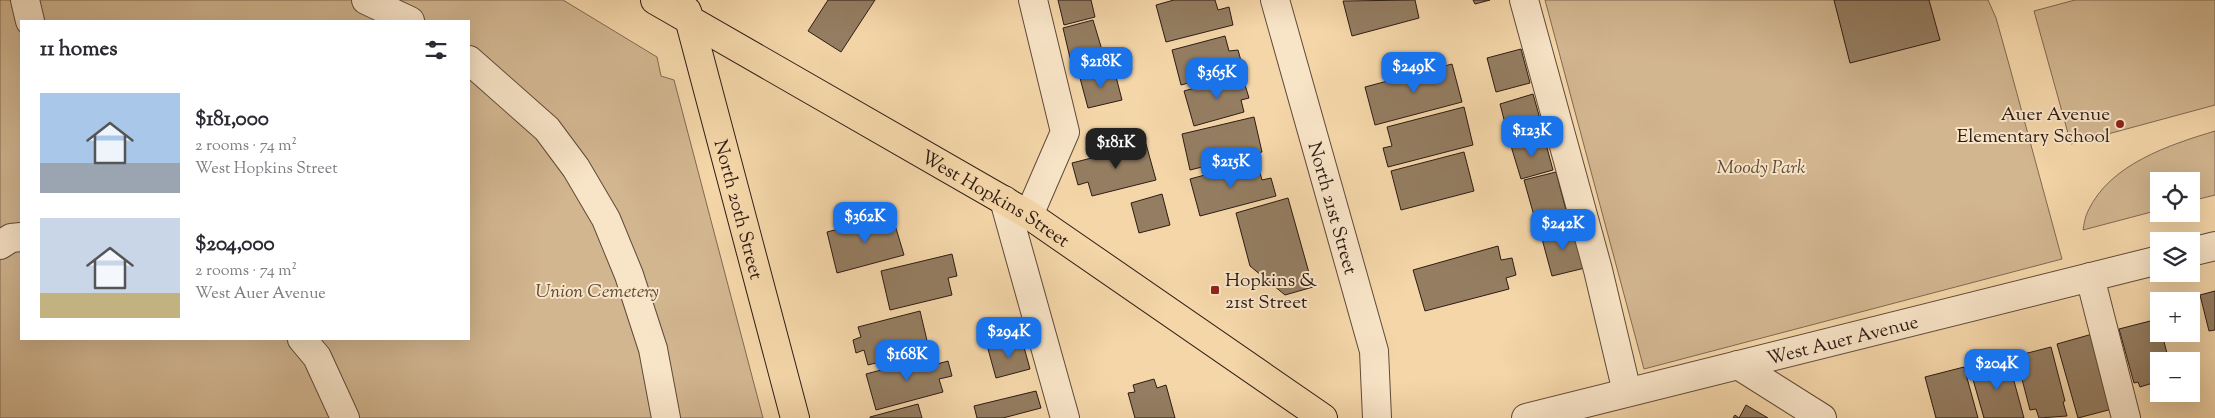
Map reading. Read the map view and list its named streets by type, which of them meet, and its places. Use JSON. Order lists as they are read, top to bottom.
{
  "streets": {
    "main road": ["West Hopkins Street", "North 20th Street"],
    "street": ["North 21st Street", "West Auer Avenue"]
  },
  "crossings": [
    ["West Hopkins Street", "North 20th Street"]
  ],
  "parks": ["Moody Park", "Union Cemetery"],
  "places": {
    "other": ["Auer Avenue Elementary School"],
    "transit": ["Hopkins & 21st Street"]
  },
  "page": {
    "heading": "11 homes",
    "price": [
      "$218K",
      "$249K",
      "$365K",
      "$123K",
      "$181K",
      "$215K",
      "$362K",
      "$242K",
      "$294K",
      "$168K",
      "$204K"
    ],
    "list": [
      {
        "name": "$181,000",
        "note": "2 rooms · 74 m² · West Hopkins Street"
      },
      {
        "name": "$204,000",
        "note": "2 rooms · 74 m² · West Auer Avenue"
      }
    ],
    "map_buttons": ["+", "−"]
  }
}
